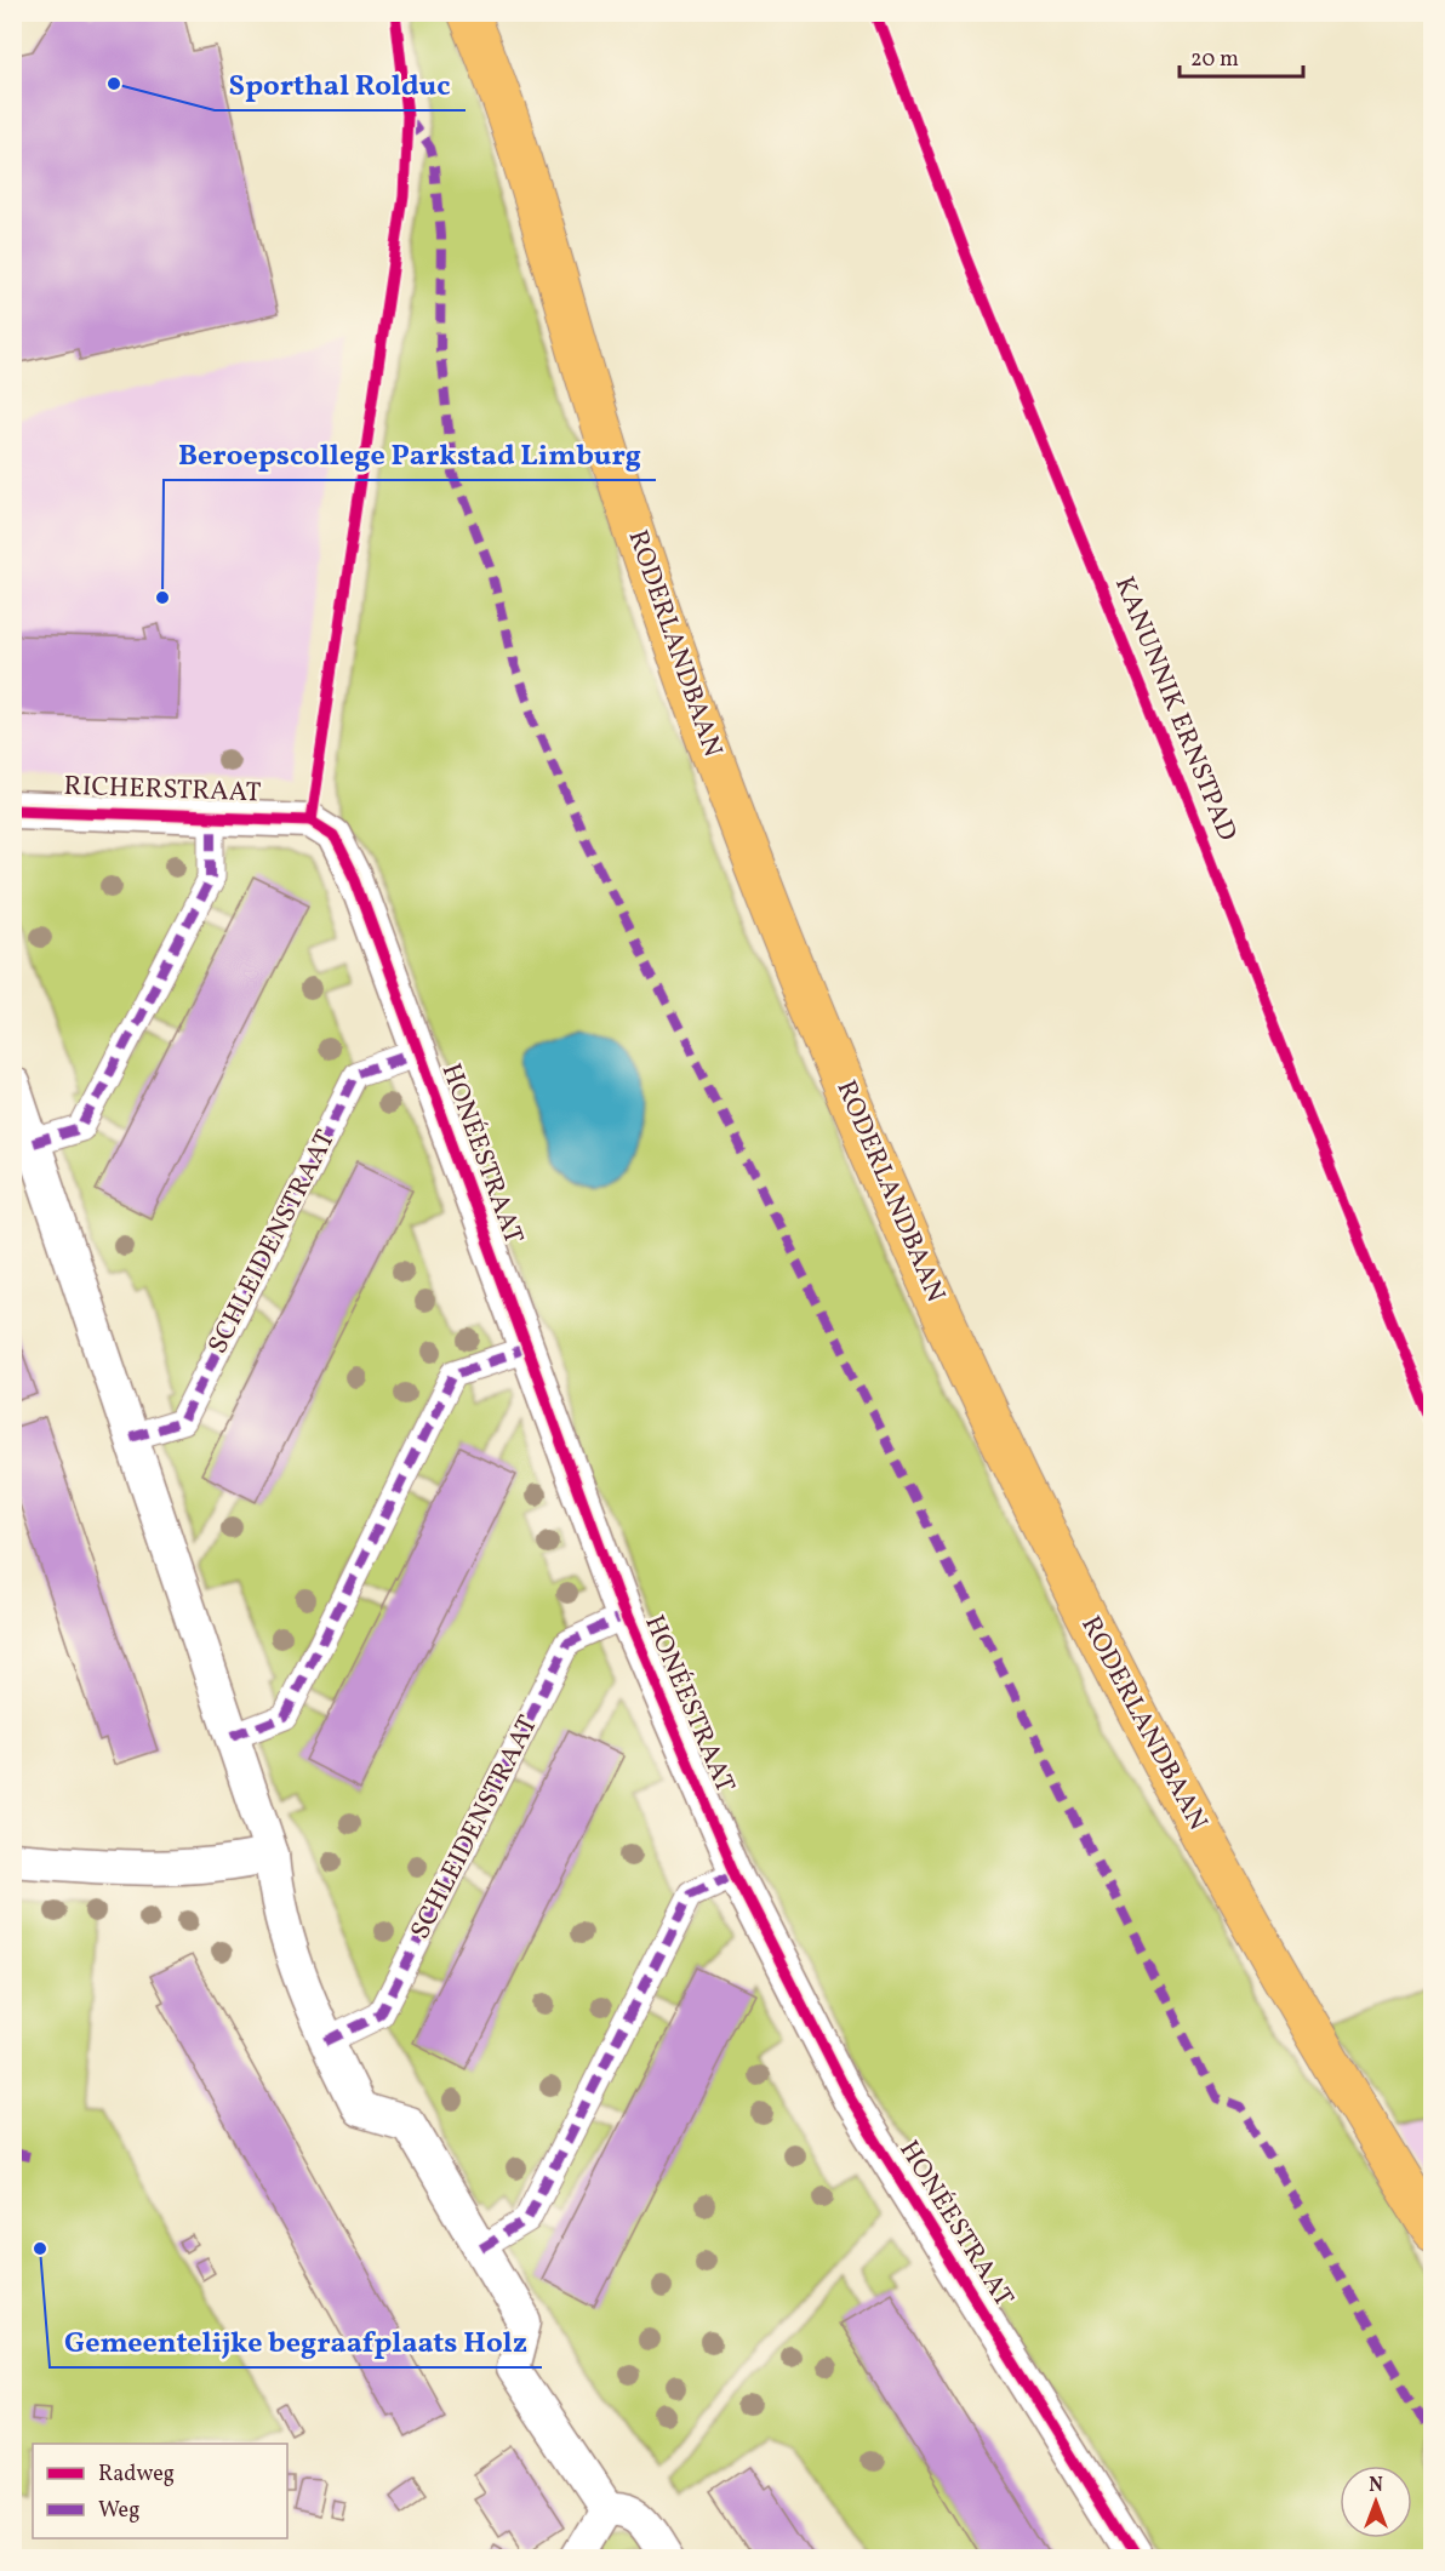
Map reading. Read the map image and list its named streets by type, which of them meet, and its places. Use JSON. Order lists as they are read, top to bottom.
{
  "streets": {
    "main road": ["RODERLANDBAAN"],
    "street": ["RICHERSTRAAT", "HONÉESTRAAT", "SCHLEIDENSTRAAT"],
    "cycle path": ["KANUNNIK ERNSTPAD"]
  },
  "crossings": [
    ["RICHERSTRAAT", "HONÉESTRAAT"],
    ["HONÉESTRAAT", "SCHLEIDENSTRAAT"]
  ],
  "places": ["Sporthal Rolduc", "Beroepscollege Parkstad Limburg", "Gemeentelijke begraafplaats Holz"],
  "legend": ["Radweg", "Weg"],
  "scale_bar": "20 m",
  "north": "top"
}
